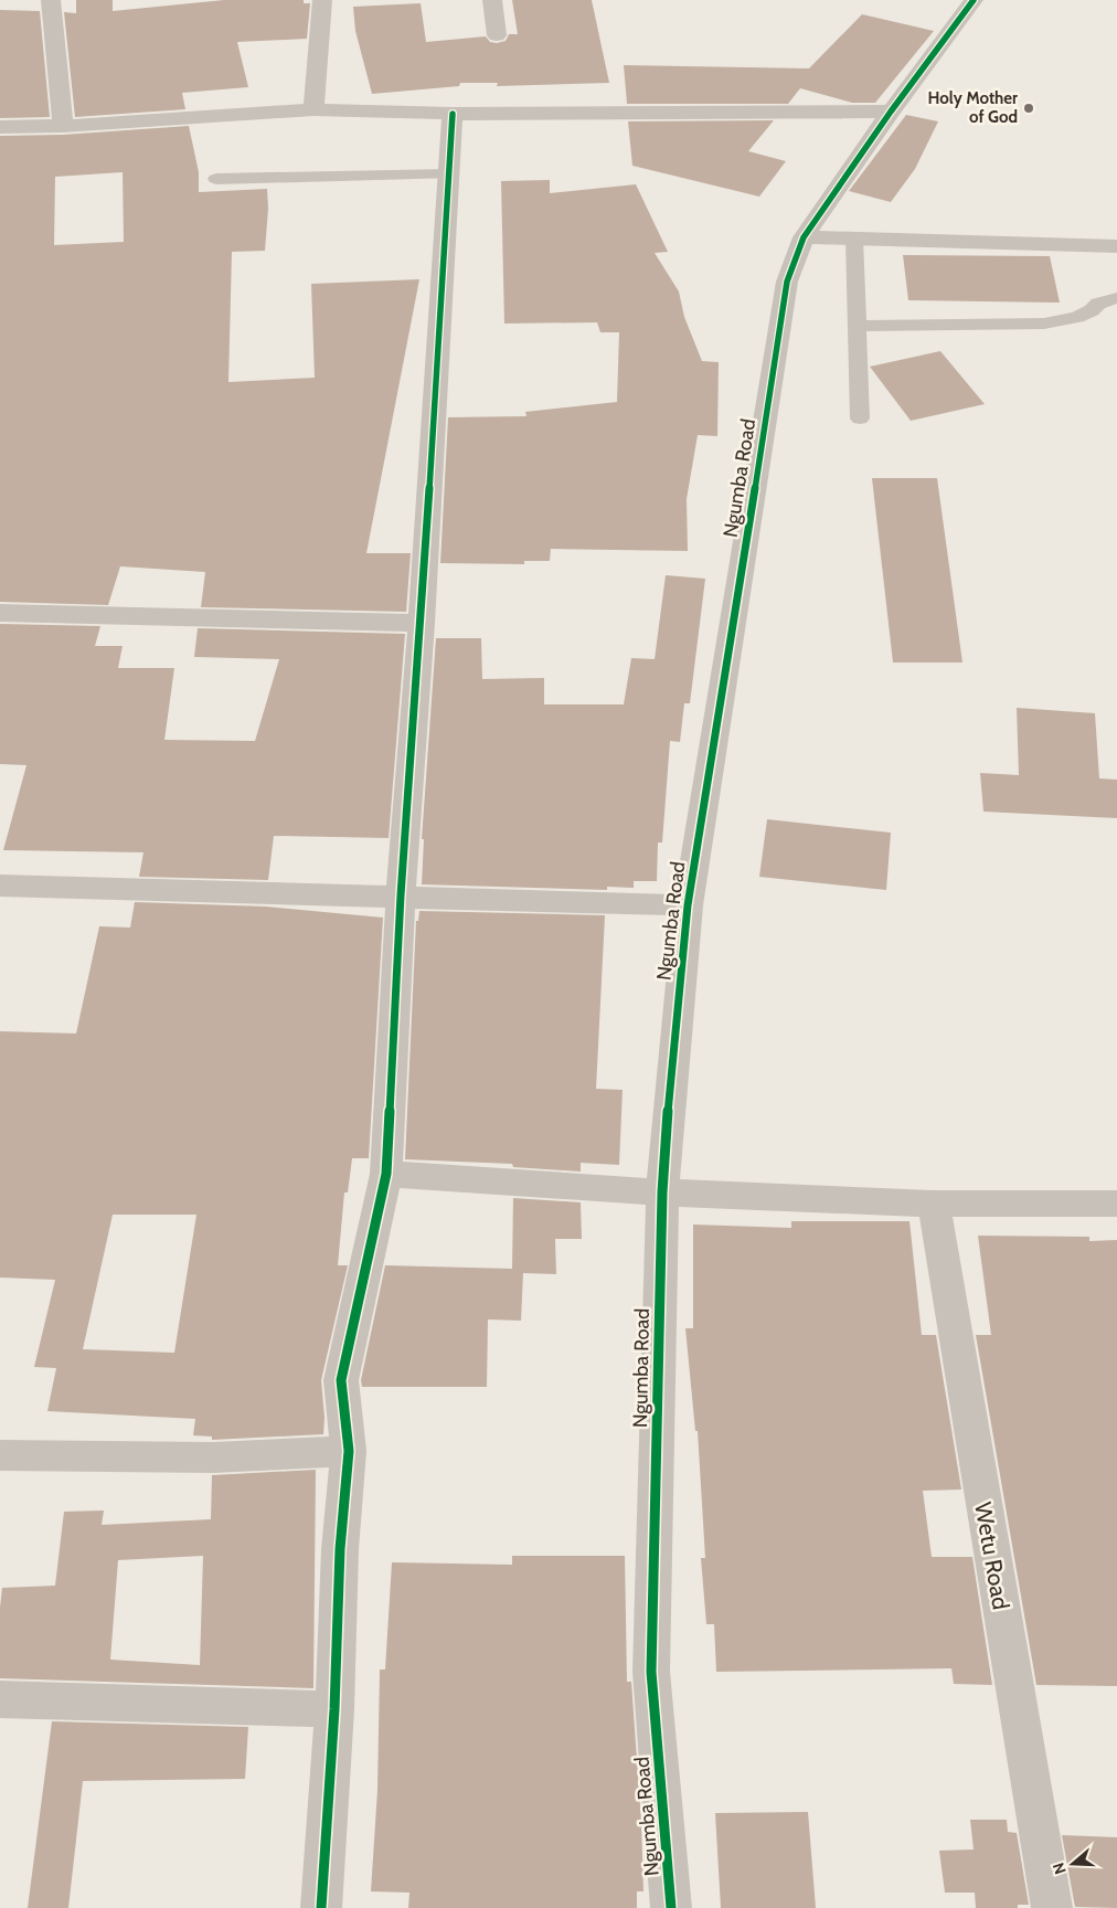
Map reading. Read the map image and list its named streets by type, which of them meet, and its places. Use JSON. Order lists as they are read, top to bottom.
{
  "streets": {
    "street": ["Ngumba Road", "Wetu Road"]
  },
  "places": ["Holy Mother of God"],
  "north": "left"
}
